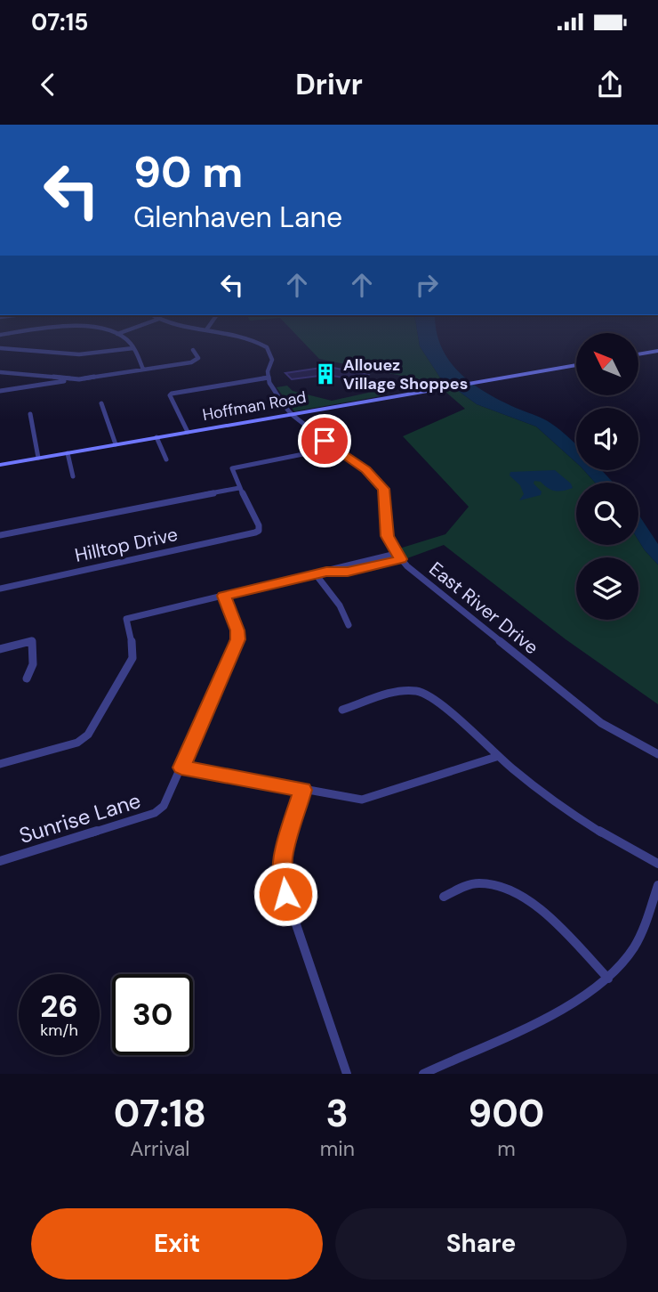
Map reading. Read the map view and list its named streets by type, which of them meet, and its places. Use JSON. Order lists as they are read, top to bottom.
{
  "streets": {
    "street": [
      "Hoffman Road",
      "Hilltop Drive",
      "East River Drive",
      "Sunrise Lane"
    ]
  },
  "places": {
    "building": ["Allouez Village Shoppes"]
  },
  "north": "top left",
  "page": {
    "status": "07:15",
    "header": "Drivr",
    "turn": ["90 m", "Glenhaven Lane"],
    "speed": "26 km/h",
    "limit": "30",
    "eta": [
      "07:18",
      "Arrival",
      "3",
      "min",
      "900",
      "m"
    ],
    "buttons": ["Exit", "Share"]
  }
}
